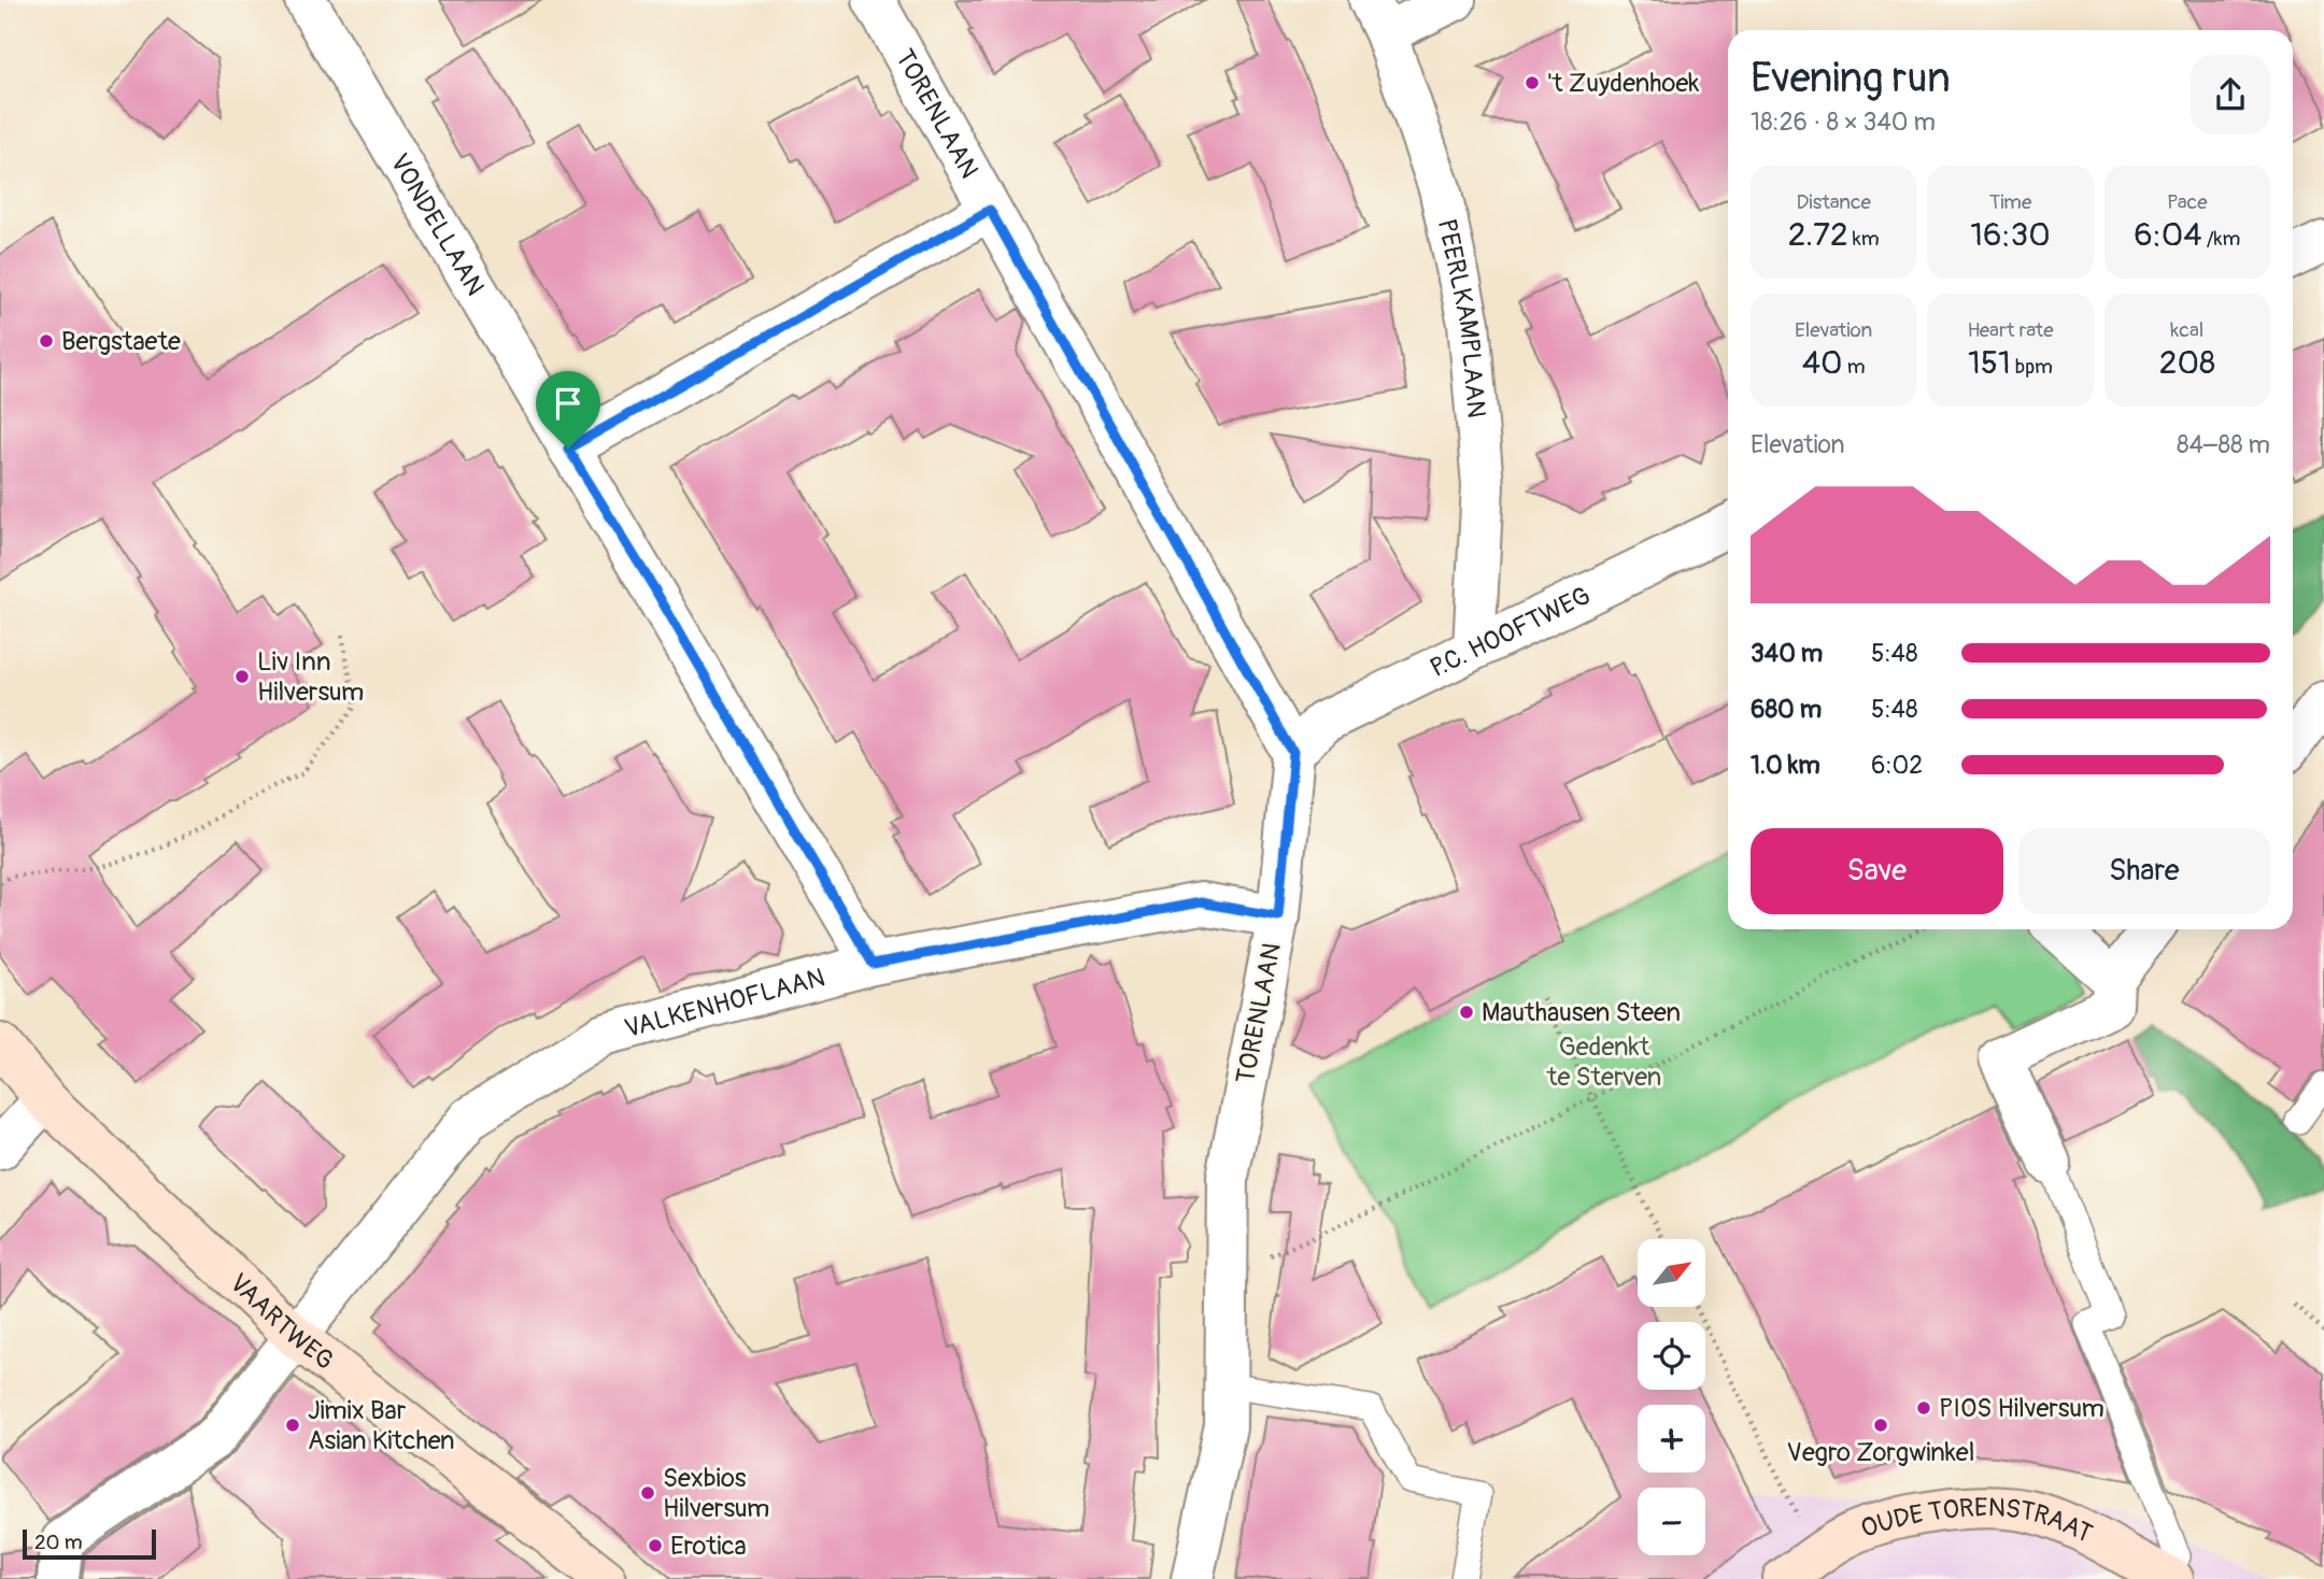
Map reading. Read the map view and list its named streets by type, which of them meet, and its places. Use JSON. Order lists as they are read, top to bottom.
{
  "streets": {
    "street": [
      "TORENLAAN",
      "VONDELLAAN",
      "PEERLKAMPLAAN",
      "P.C. HOOFTWEG",
      "VALKENHOFLAAN",
      "VAARTWEG",
      "OUDE TORENSTRAAT"
    ]
  },
  "crossings": [
    ["TORENLAAN", "P.C. HOOFTWEG"],
    ["TORENLAAN", "VALKENHOFLAAN"],
    ["VONDELLAAN", "VALKENHOFLAAN"],
    ["PEERLKAMPLAAN", "P.C. HOOFTWEG"],
    ["VALKENHOFLAAN", "VAARTWEG"]
  ],
  "parks": ["Gedenkt te Sterven"],
  "places": [
    "'t Zuydenhoek",
    "Bergstaete",
    "Liv Inn Hilversum",
    "Mauthausen Steen",
    "PIOS Hilversum",
    "Jimix Bar Asian Kitchen",
    "Vegro Zorgwinkel",
    "Sexbios Hilversum",
    "Erotica"
  ],
  "scale_bar": "20 m",
  "north": "top right",
  "page": {
    "heading": ["Evening run", "18:26 · 8 × 340 m"],
    "stats": [
      ["Distance", "2.72 km"],
      ["Time", "16:30"],
      ["Pace", "6:04 /km"],
      ["Elevation", "40 m"],
      ["Heart rate", "151 bpm"],
      ["kcal", "208"]
    ],
    "chart": ["Elevation", "84–88 m"],
    "list": [
      {
        "name": "340 m",
        "note": "5:48"
      },
      {
        "name": "680 m",
        "note": "5:48"
      },
      {
        "name": "1.0 km",
        "note": "6:02"
      }
    ],
    "buttons": ["Save", "Share"],
    "map_buttons": ["+", "−"],
    "scale": "20 m"
  }
}
